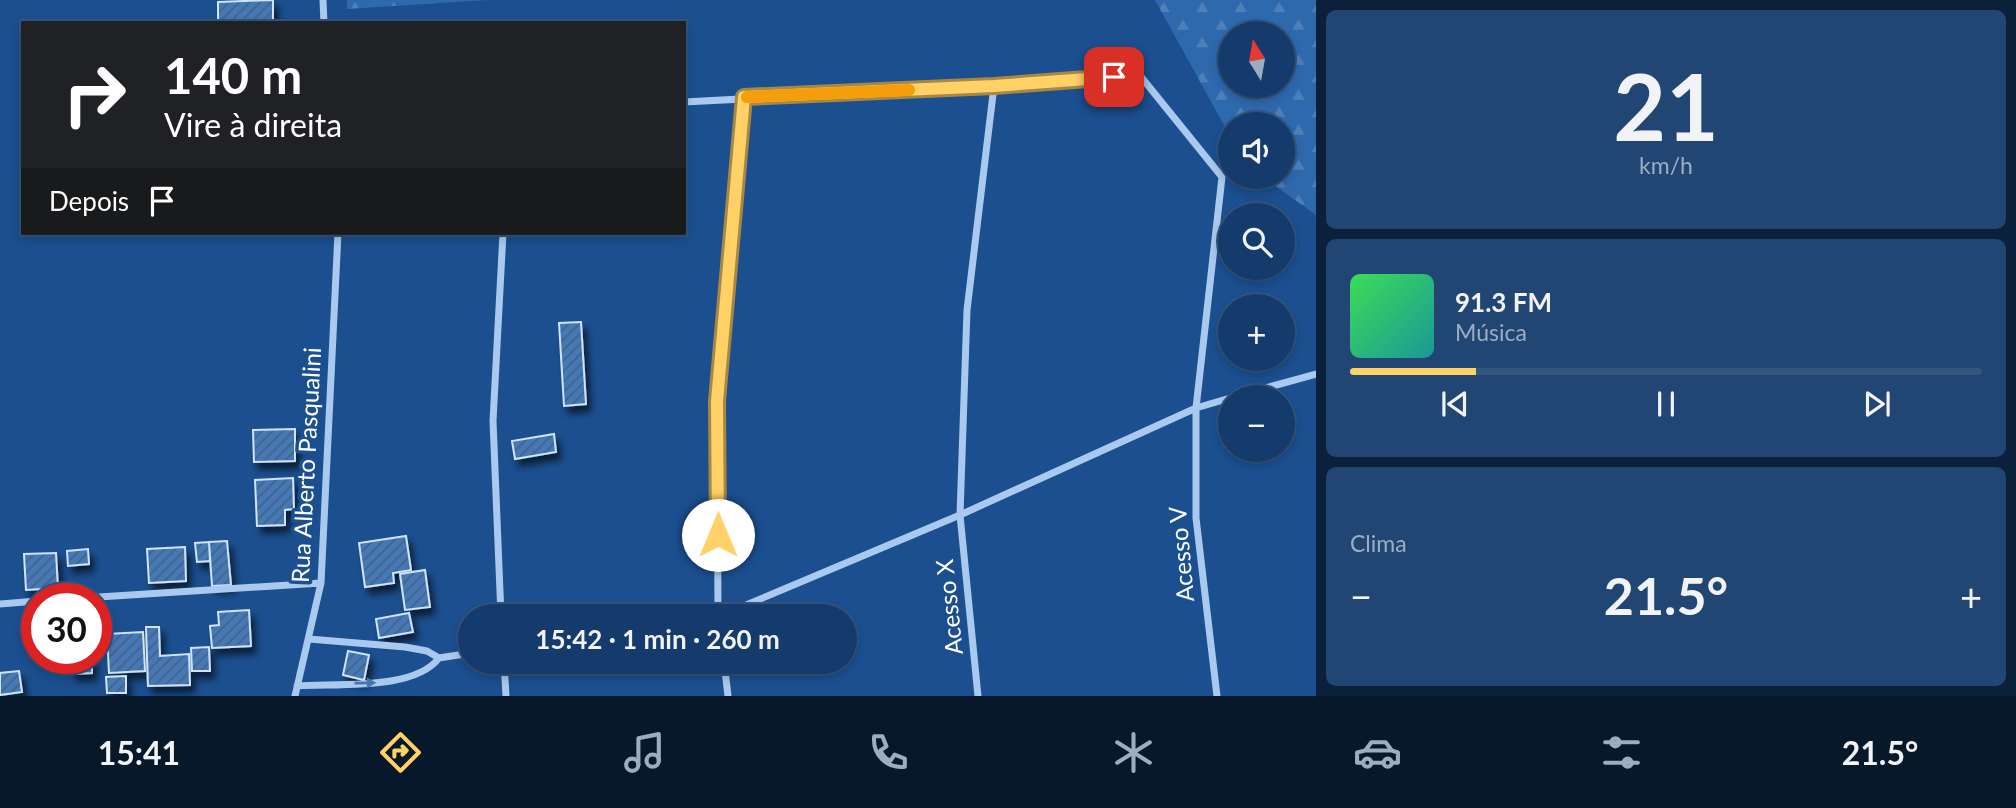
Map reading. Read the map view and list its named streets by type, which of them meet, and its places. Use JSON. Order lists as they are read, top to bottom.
{
  "streets": {
    "street": ["Rua Alberto Pasqualini", "Acesso V", "Acesso X"]
  },
  "crossings": [
    ["Acesso V", "Acesso X"]
  ],
  "north": "top",
  "page": {
    "tile": [
      ["21", "km/h"],
      "Clima"
    ],
    "map_buttons": ["+", "−"],
    "turn": ["140 m", "Vire à direita"],
    "then": "Depois",
    "song": ["91.3 FM", "Música"],
    "heat": ["−", "21.5°", "+"],
    "limit": "30",
    "trip": "15:42 · 1 min · 260 m",
    "tabs": ["15:41", "21.5°"]
  }
}
